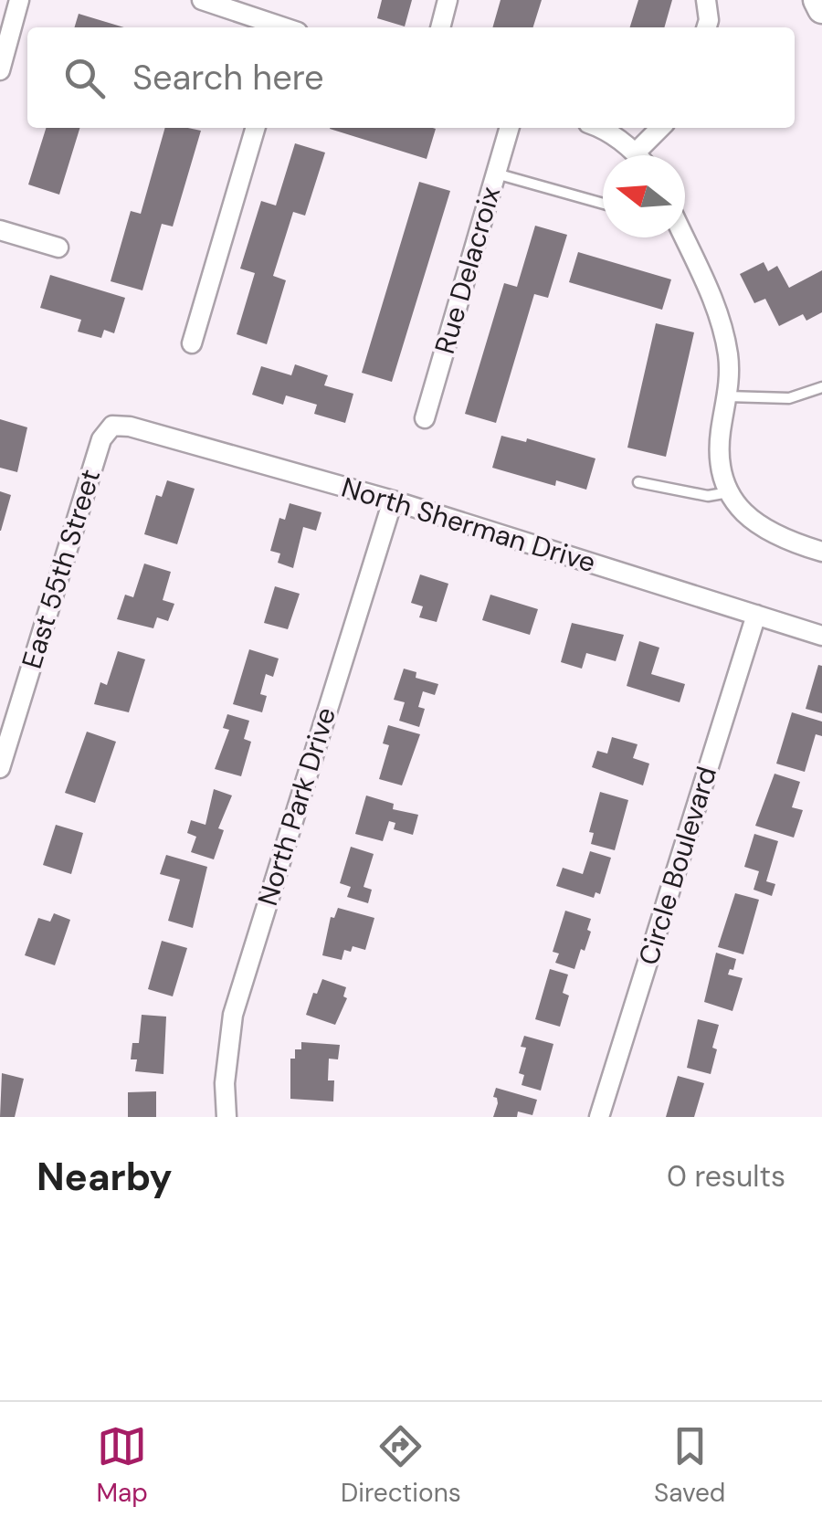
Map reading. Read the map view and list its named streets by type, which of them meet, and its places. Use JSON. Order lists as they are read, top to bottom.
{
  "streets": {
    "street": [
      "Rue Delacroix",
      "North Sherman Drive",
      "East 55th Street",
      "North Park Drive",
      "Circle Boulevard"
    ]
  },
  "crossings": [
    ["North Sherman Drive", "East 55th Street"],
    ["North Sherman Drive", "North Park Drive"],
    ["North Sherman Drive", "Circle Boulevard"]
  ],
  "north": "left",
  "page": {
    "search": "Search here",
    "heading": ["Nearby", "0 results"],
    "nav": ["Map", "Directions", "Saved"]
  }
}
